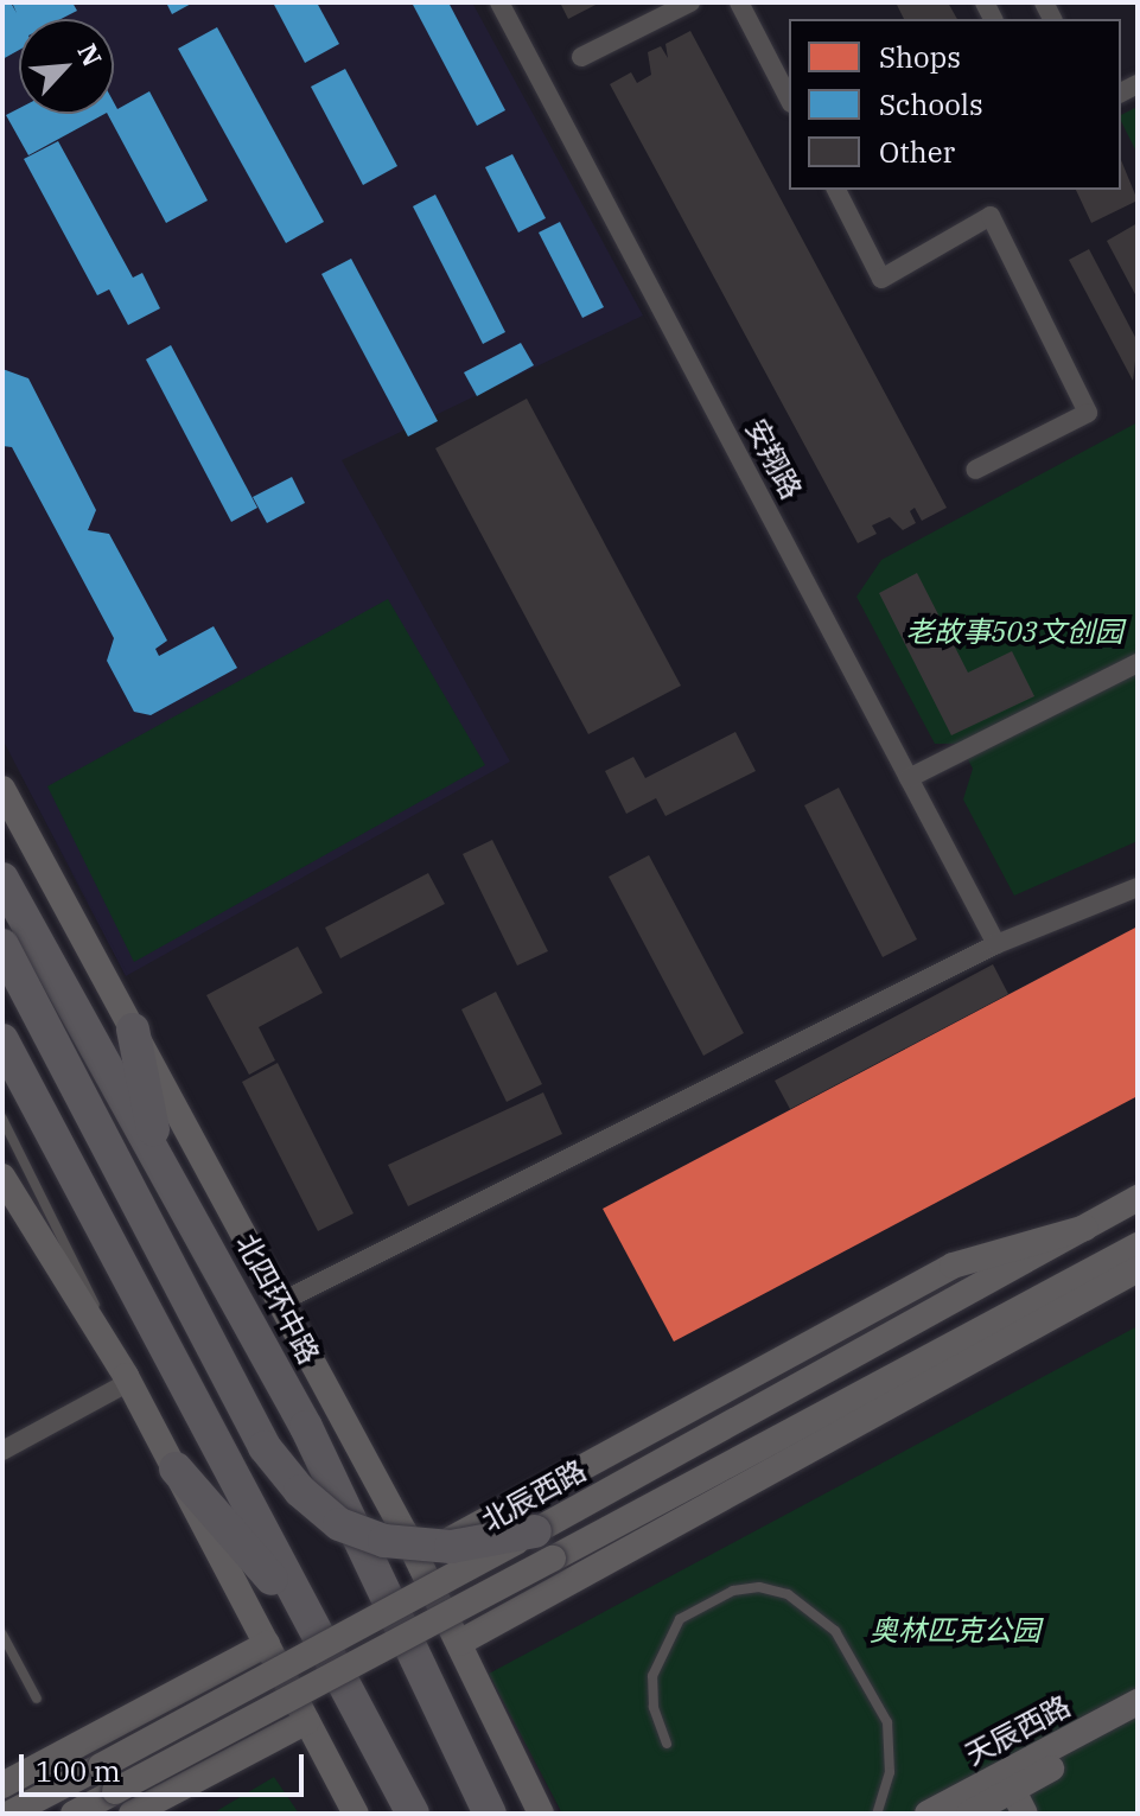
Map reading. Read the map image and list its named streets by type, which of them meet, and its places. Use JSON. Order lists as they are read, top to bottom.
{
  "streets": {
    "highway": ["北四环中路"],
    "street": ["安翔路", "北辰西路", "天辰西路"]
  },
  "crossings": [
    ["北四环中路", "北辰西路"]
  ],
  "parks": ["老故事503文创园", "奥林匹克公园"],
  "legend": ["Shops", "Schools", "Other"],
  "scale_bar": "100 m",
  "north": "top right"
}
